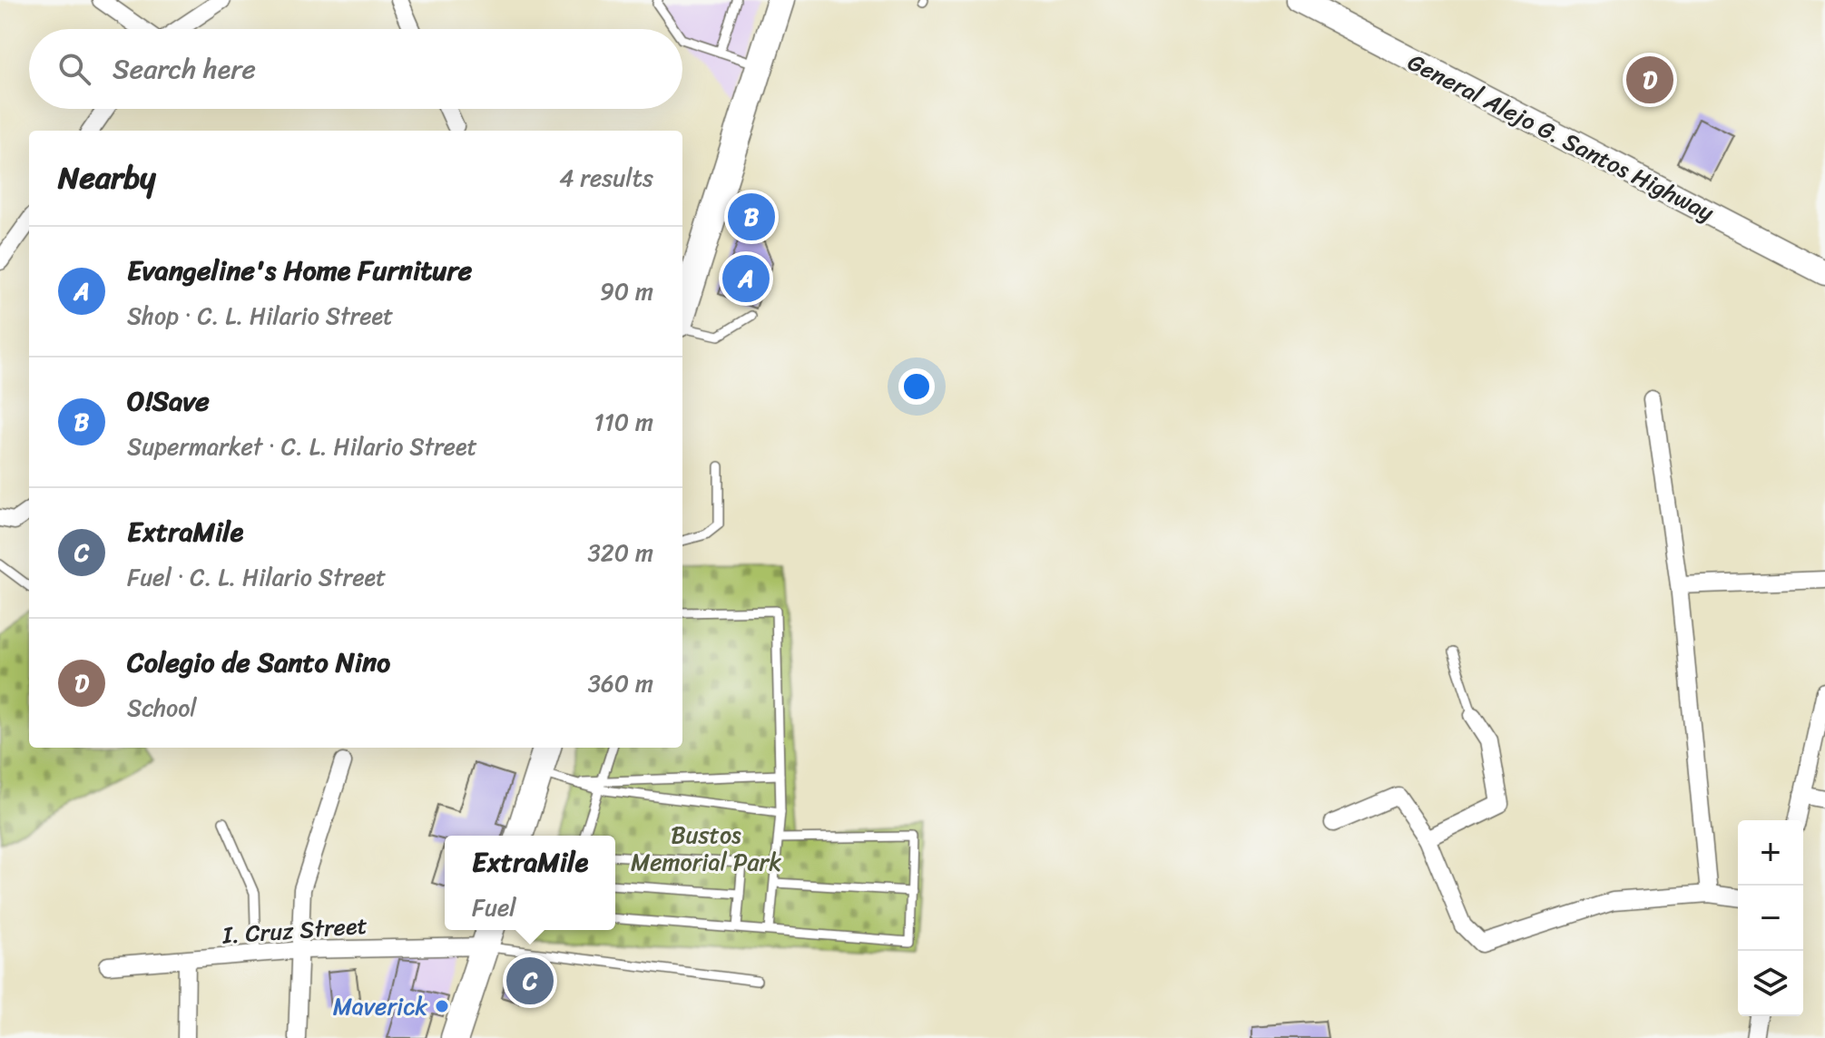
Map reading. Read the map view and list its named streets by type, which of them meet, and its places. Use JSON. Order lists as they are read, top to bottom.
{
  "streets": {
    "main road": ["General Alejo G. Santos Highway"],
    "street": ["I. Cruz Street"]
  },
  "parks": ["Bustos Memorial Park"],
  "places": ["Maverick"],
  "page": {
    "search": "Search here",
    "pins": [
      "D",
      "B",
      "A",
      "C"
    ],
    "heading": ["Nearby", "4 results"],
    "list": [
      {
        "mark": "A",
        "name": "Evangeline's Home Furniture",
        "note": "Shop · C. L. Hilario Street",
        "value": "90 m"
      },
      {
        "mark": "B",
        "name": "O!Save",
        "note": "Supermarket · C. L. Hilario Street",
        "value": "110 m"
      },
      {
        "mark": "C",
        "name": "ExtraMile",
        "note": "Fuel · C. L. Hilario Street",
        "value": "320 m"
      },
      {
        "mark": "D",
        "name": "Colegio de Santo Nino",
        "note": "School",
        "value": "360 m"
      }
    ],
    "map_buttons": ["+", "−"],
    "popup": ["ExtraMile", "Fuel"]
  }
}
